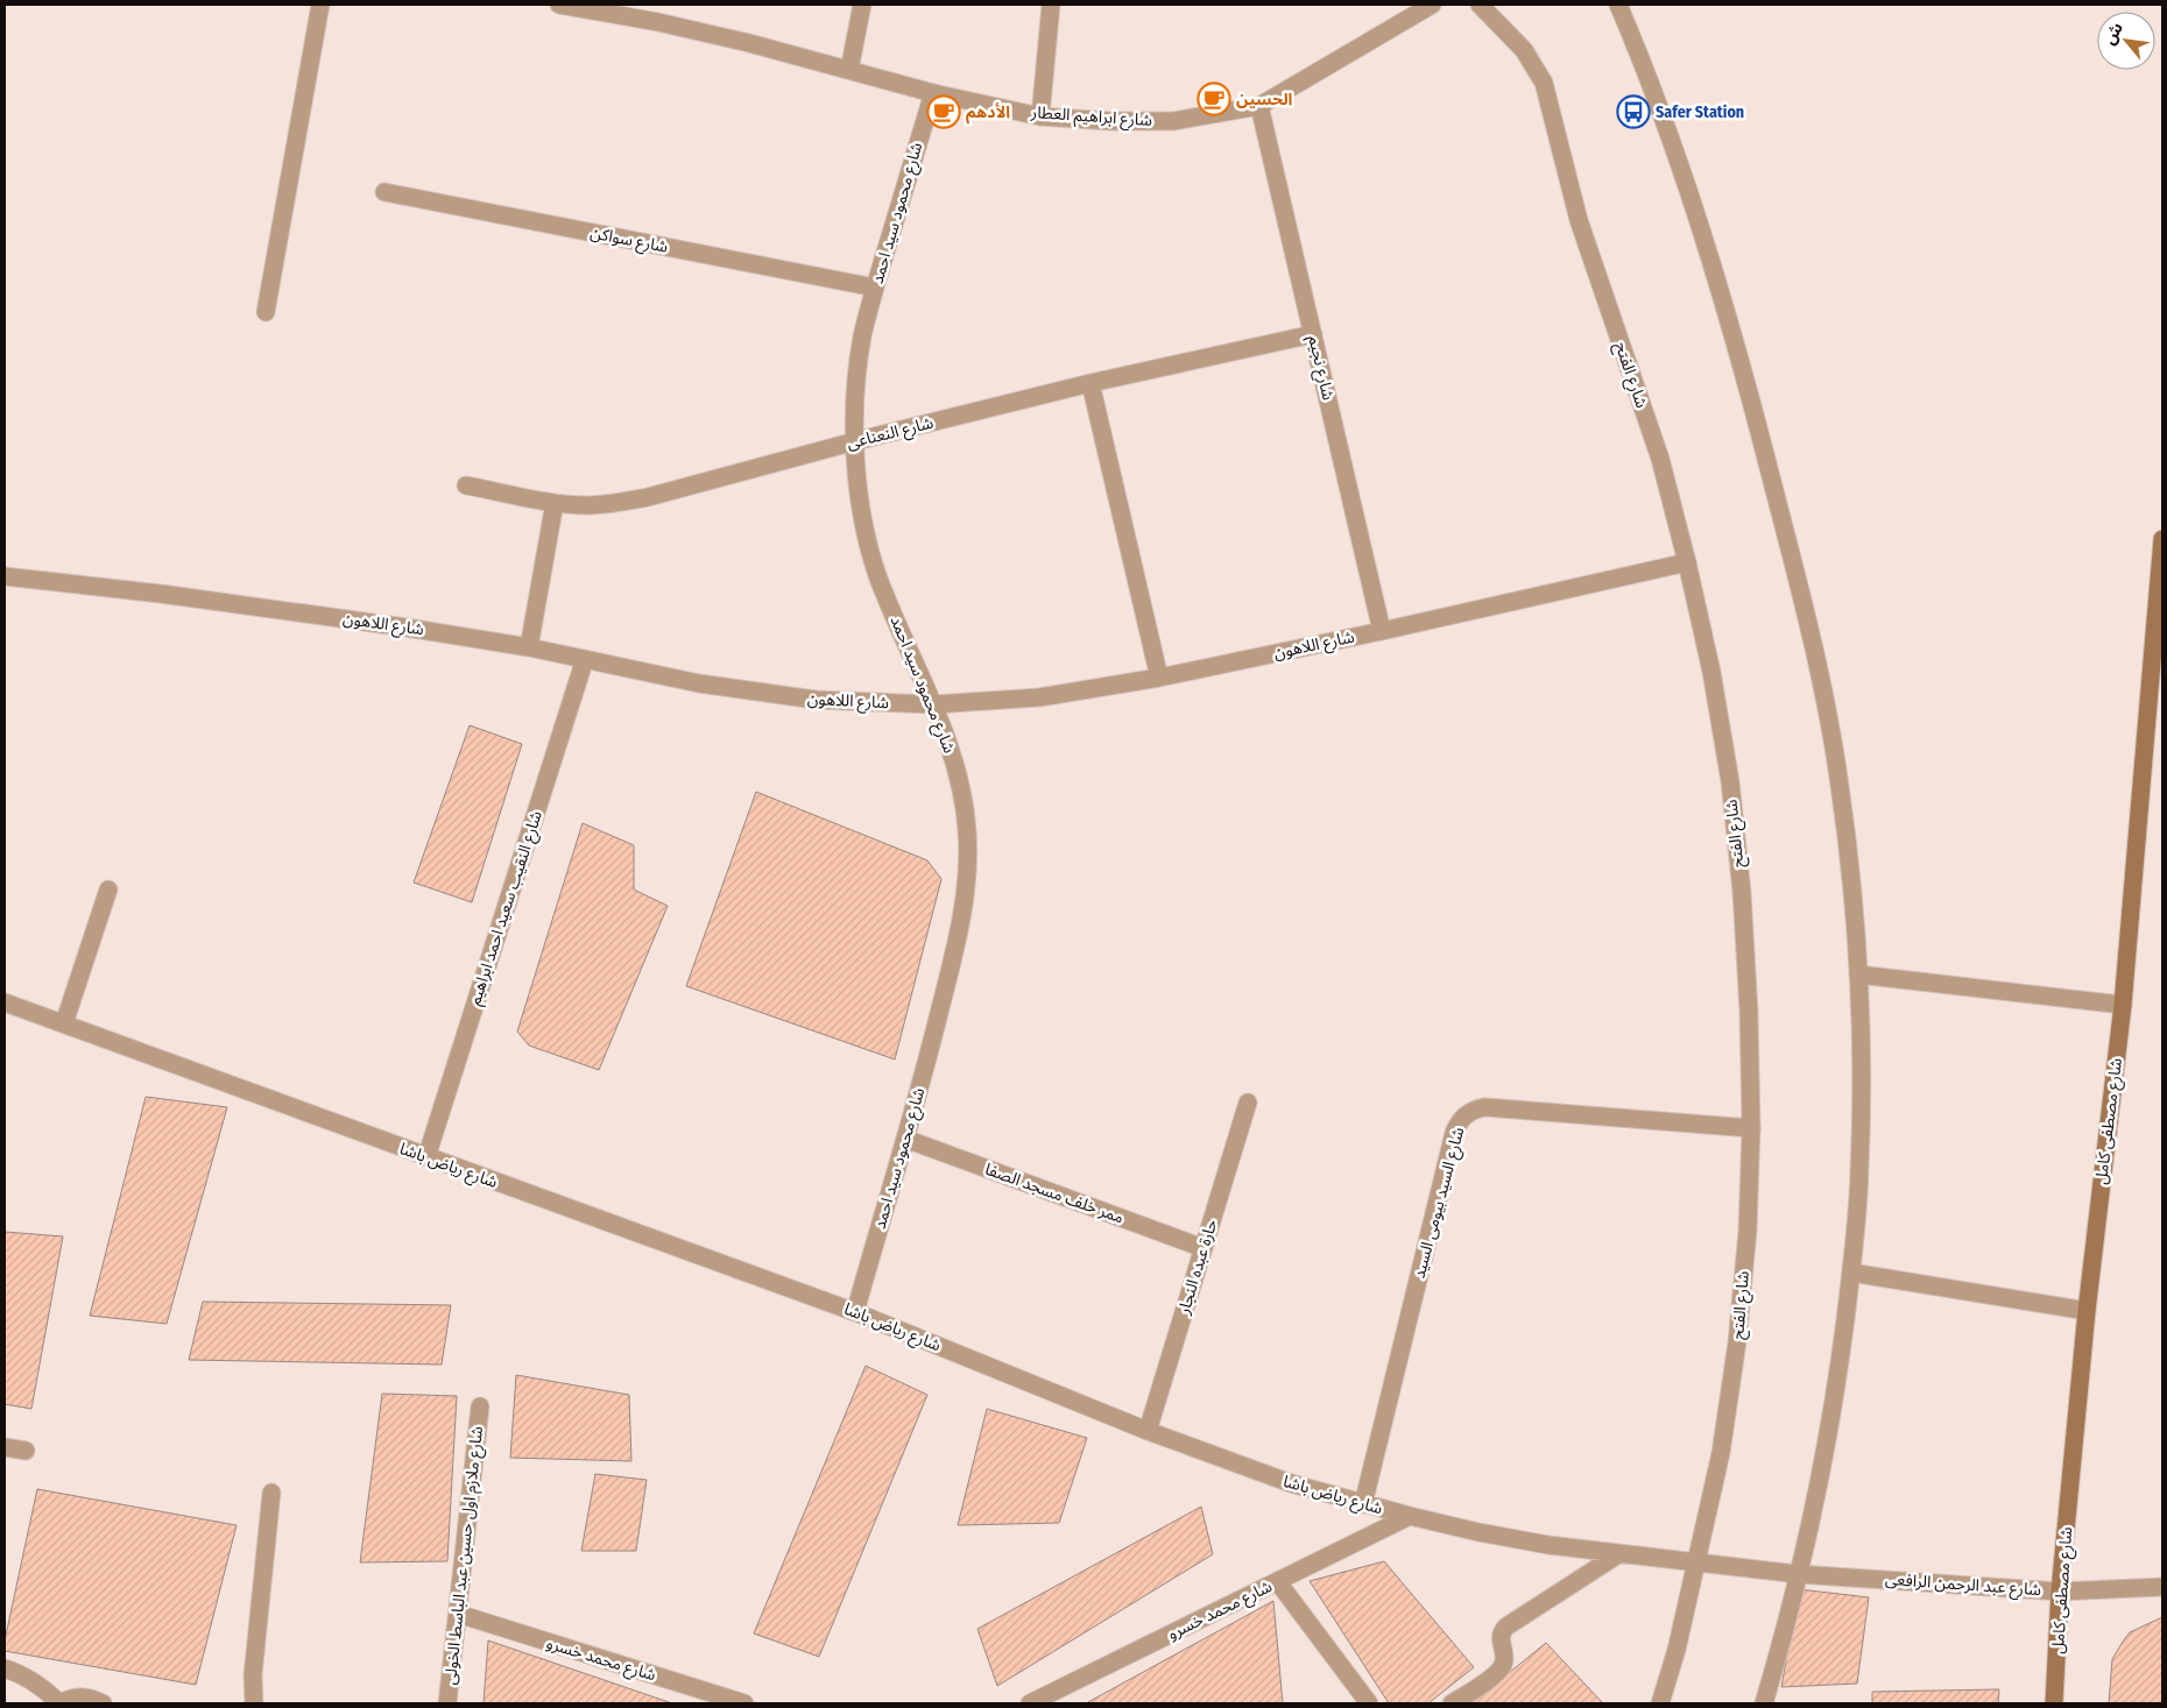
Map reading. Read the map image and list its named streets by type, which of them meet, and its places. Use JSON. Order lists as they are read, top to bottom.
{
  "streets": {
    "main road": ["شارع مصطفى كامل"],
    "street": [
      "شارع ابراهيم العطار",
      "شارع محمود سيد احمد",
      "شارع سواكن",
      "شارع نجيم",
      "شارع الفتح",
      "شارع النعناعى",
      "شارع اللاهون",
      "شارع النقيب سعيد احمد ابراهيم",
      "شارع رياض باشا",
      "ممر خلف مسجد الصفا",
      "شارع السيد بيومى السيد",
      "حارة عبده النجار",
      "شارع ملازم اول حسين عبد الباسط الخولى",
      "شارع عبد الرحمن الرافعى",
      "شارع محمد خسرو"
    ]
  },
  "crossings": [
    ["شارع ابراهيم العطار", "شارع محمود سيد احمد"],
    ["شارع ابراهيم العطار", "شارع نجيم"],
    ["شارع محمود سيد احمد", "شارع سواكن"],
    ["شارع محمود سيد احمد", "شارع النعناعى"],
    ["شارع محمود سيد احمد", "شارع اللاهون"],
    ["شارع محمود سيد احمد", "شارع رياض باشا"],
    ["شارع محمود سيد احمد", "ممر خلف مسجد الصفا"],
    ["شارع نجيم", "شارع النعناعى"],
    ["شارع نجيم", "شارع اللاهون"],
    ["شارع الفتح", "شارع اللاهون"],
    ["شارع الفتح", "شارع رياض باشا"],
    ["شارع الفتح", "شارع السيد بيومى السيد"],
    ["شارع اللاهون", "شارع النقيب سعيد احمد ابراهيم"],
    ["شارع النقيب سعيد احمد ابراهيم", "شارع رياض باشا"],
    ["شارع مصطفى كامل", "شارع عبد الرحمن الرافعى"],
    ["شارع رياض باشا", "شارع السيد بيومى السيد"],
    ["شارع رياض باشا", "حارة عبده النجار"],
    ["شارع رياض باشا", "شارع عبد الرحمن الرافعى"],
    ["شارع رياض باشا", "شارع محمد خسرو"],
    ["ممر خلف مسجد الصفا", "حارة عبده النجار"],
    ["شارع ملازم اول حسين عبد الباسط الخولى", "شارع محمد خسرو"]
  ],
  "places": {
    "cafe": ["الحسين", "الأدهم"],
    "bus stop": ["Safer Station"]
  },
  "north": "top left"
}
